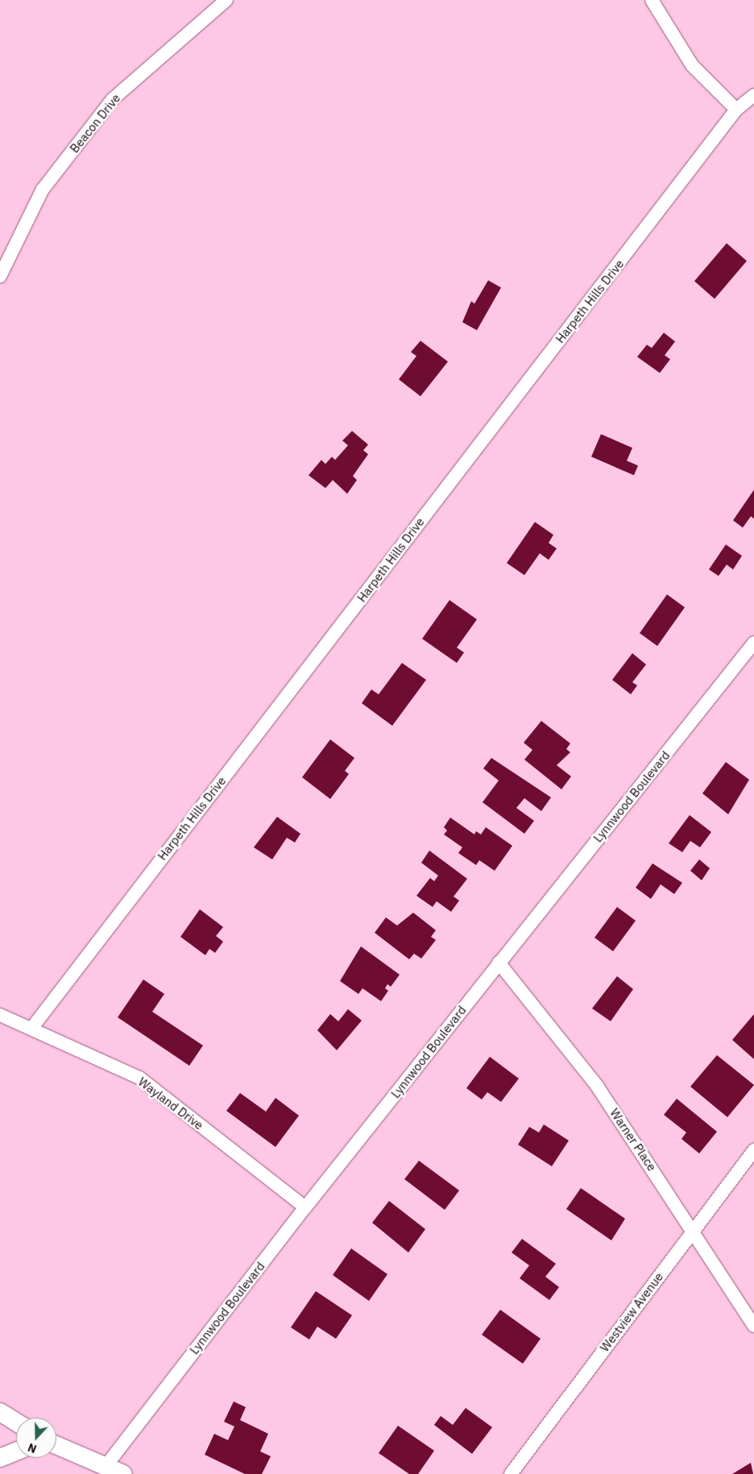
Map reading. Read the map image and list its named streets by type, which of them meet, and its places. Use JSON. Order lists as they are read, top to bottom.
{
  "streets": {
    "street": [
      "Beacon Drive",
      "Harpeth Hills Drive",
      "Lynnwood Boulevard",
      "Wayland Drive",
      "Warner Place",
      "Westview Avenue"
    ]
  },
  "crossings": [
    ["Harpeth Hills Drive", "Wayland Drive"],
    ["Lynnwood Boulevard", "Wayland Drive"],
    ["Lynnwood Boulevard", "Warner Place"],
    ["Warner Place", "Westview Avenue"]
  ],
  "north": "bottom"
}
